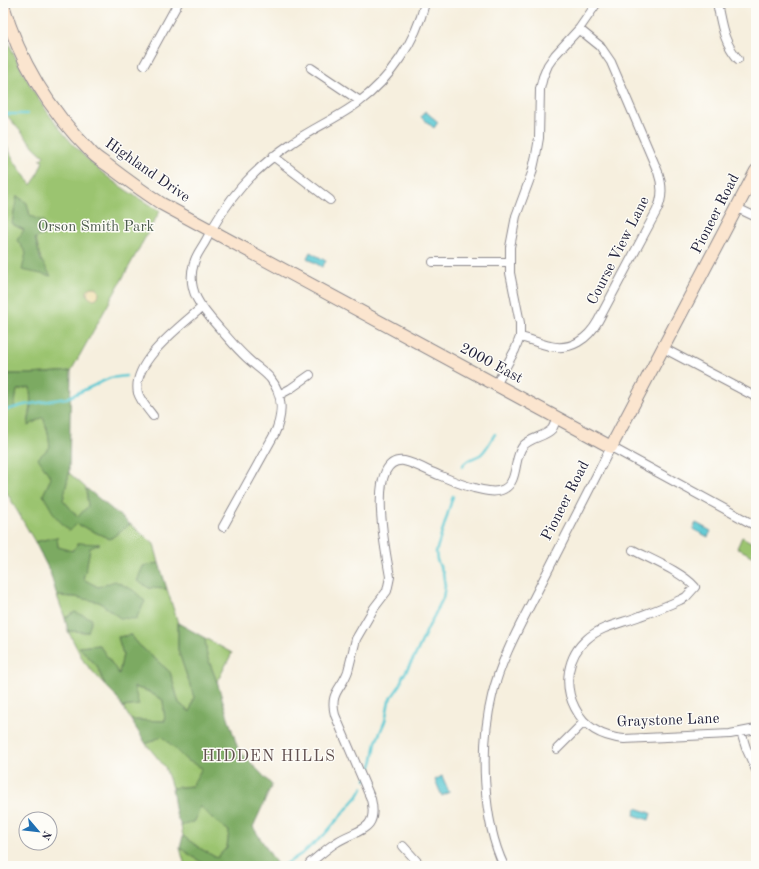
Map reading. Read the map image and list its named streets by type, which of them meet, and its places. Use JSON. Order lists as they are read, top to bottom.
{
  "streets": {
    "street": [
      "Highland Drive",
      "Pioneer Road",
      "Course View Lane",
      "2000 East",
      "Graystone Lane"
    ]
  },
  "crossings": [
    ["Highland Drive", "2000 East"],
    ["Pioneer Road", "2000 East"]
  ],
  "districts": ["HIDDEN HILLS"],
  "parks": ["Orson Smith Park"],
  "north": "bottom right"
}
